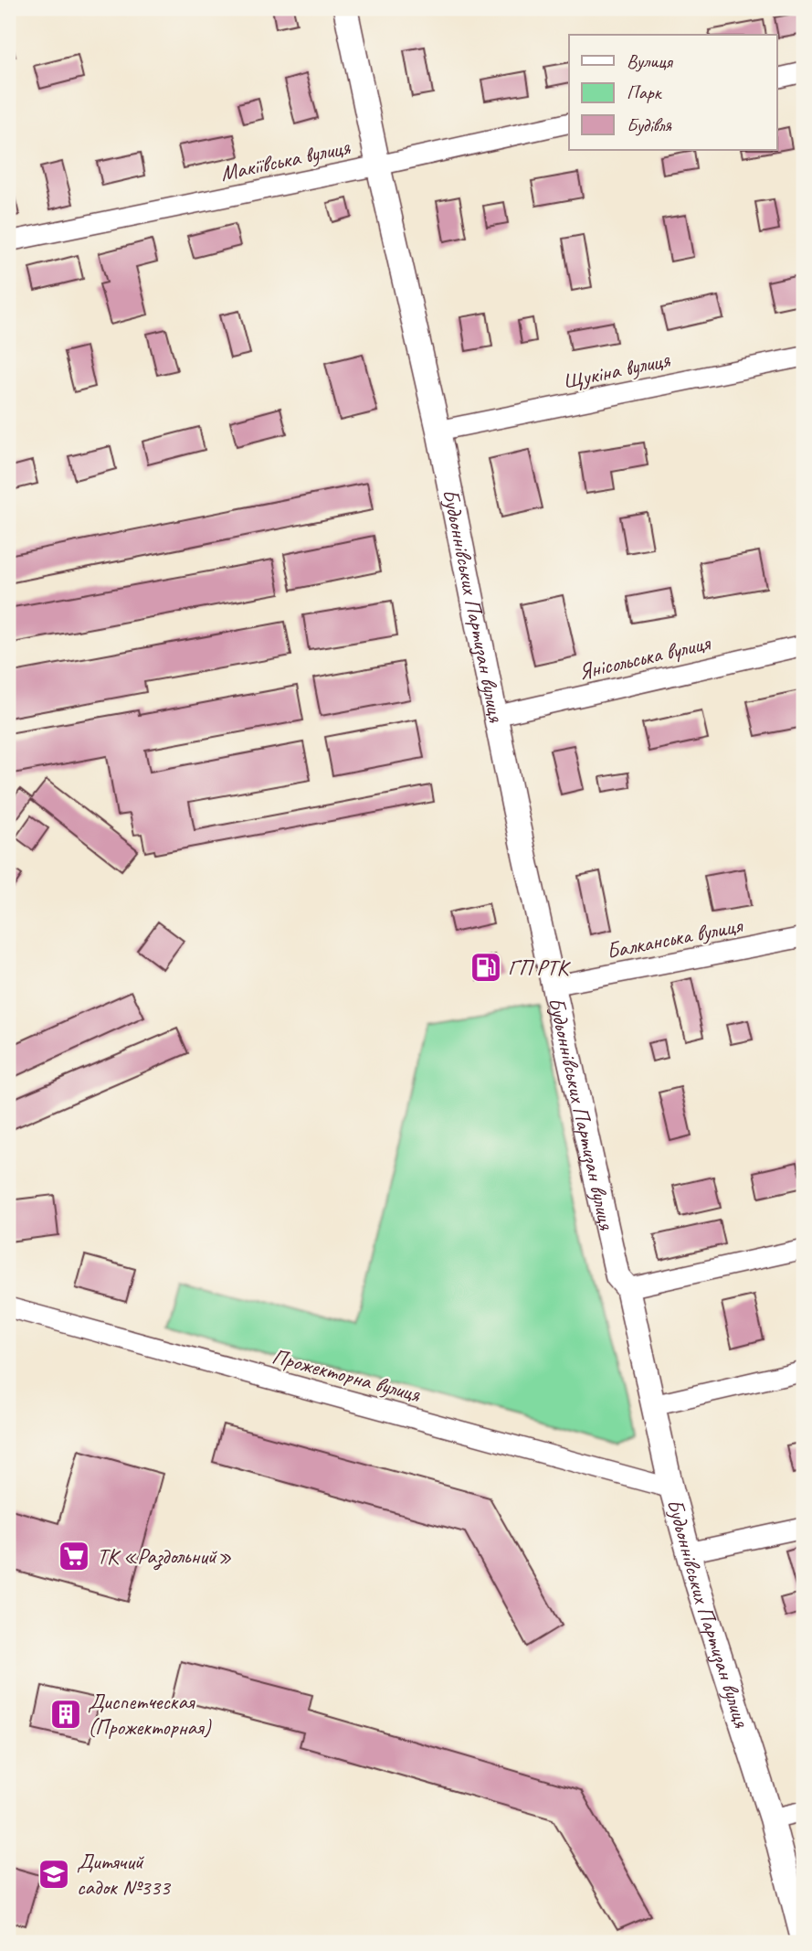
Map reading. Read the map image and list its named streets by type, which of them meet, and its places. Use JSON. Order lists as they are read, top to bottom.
{
  "streets": {
    "main road": ["Будьоннівських Партизан вулиця"],
    "street": [
      "Макіївська вулиця",
      "Щукіна вулиця",
      "Янісольська вулиця",
      "Балканська вулиця",
      "Прожекторна вулиця"
    ]
  },
  "crossings": [
    ["Макіївська вулиця", "Будьоннівських Партизан вулиця"],
    ["Щукіна вулиця", "Будьоннівських Партизан вулиця"],
    ["Будьоннівських Партизан вулиця", "Янісольська вулиця"],
    ["Будьоннівських Партизан вулиця", "Балканська вулиця"],
    ["Будьоннівських Партизан вулиця", "Прожекторна вулиця"]
  ],
  "places": {
    "fuel station": ["ГП РТК"],
    "supermarket": ["ТК «Раздольний»"],
    "building": ["Диспетческая (Прожекторная)"],
    "school or university": ["Дитячий садок №333"]
  },
  "legend": ["Вулиця", "Парк", "Будівля"]
}
